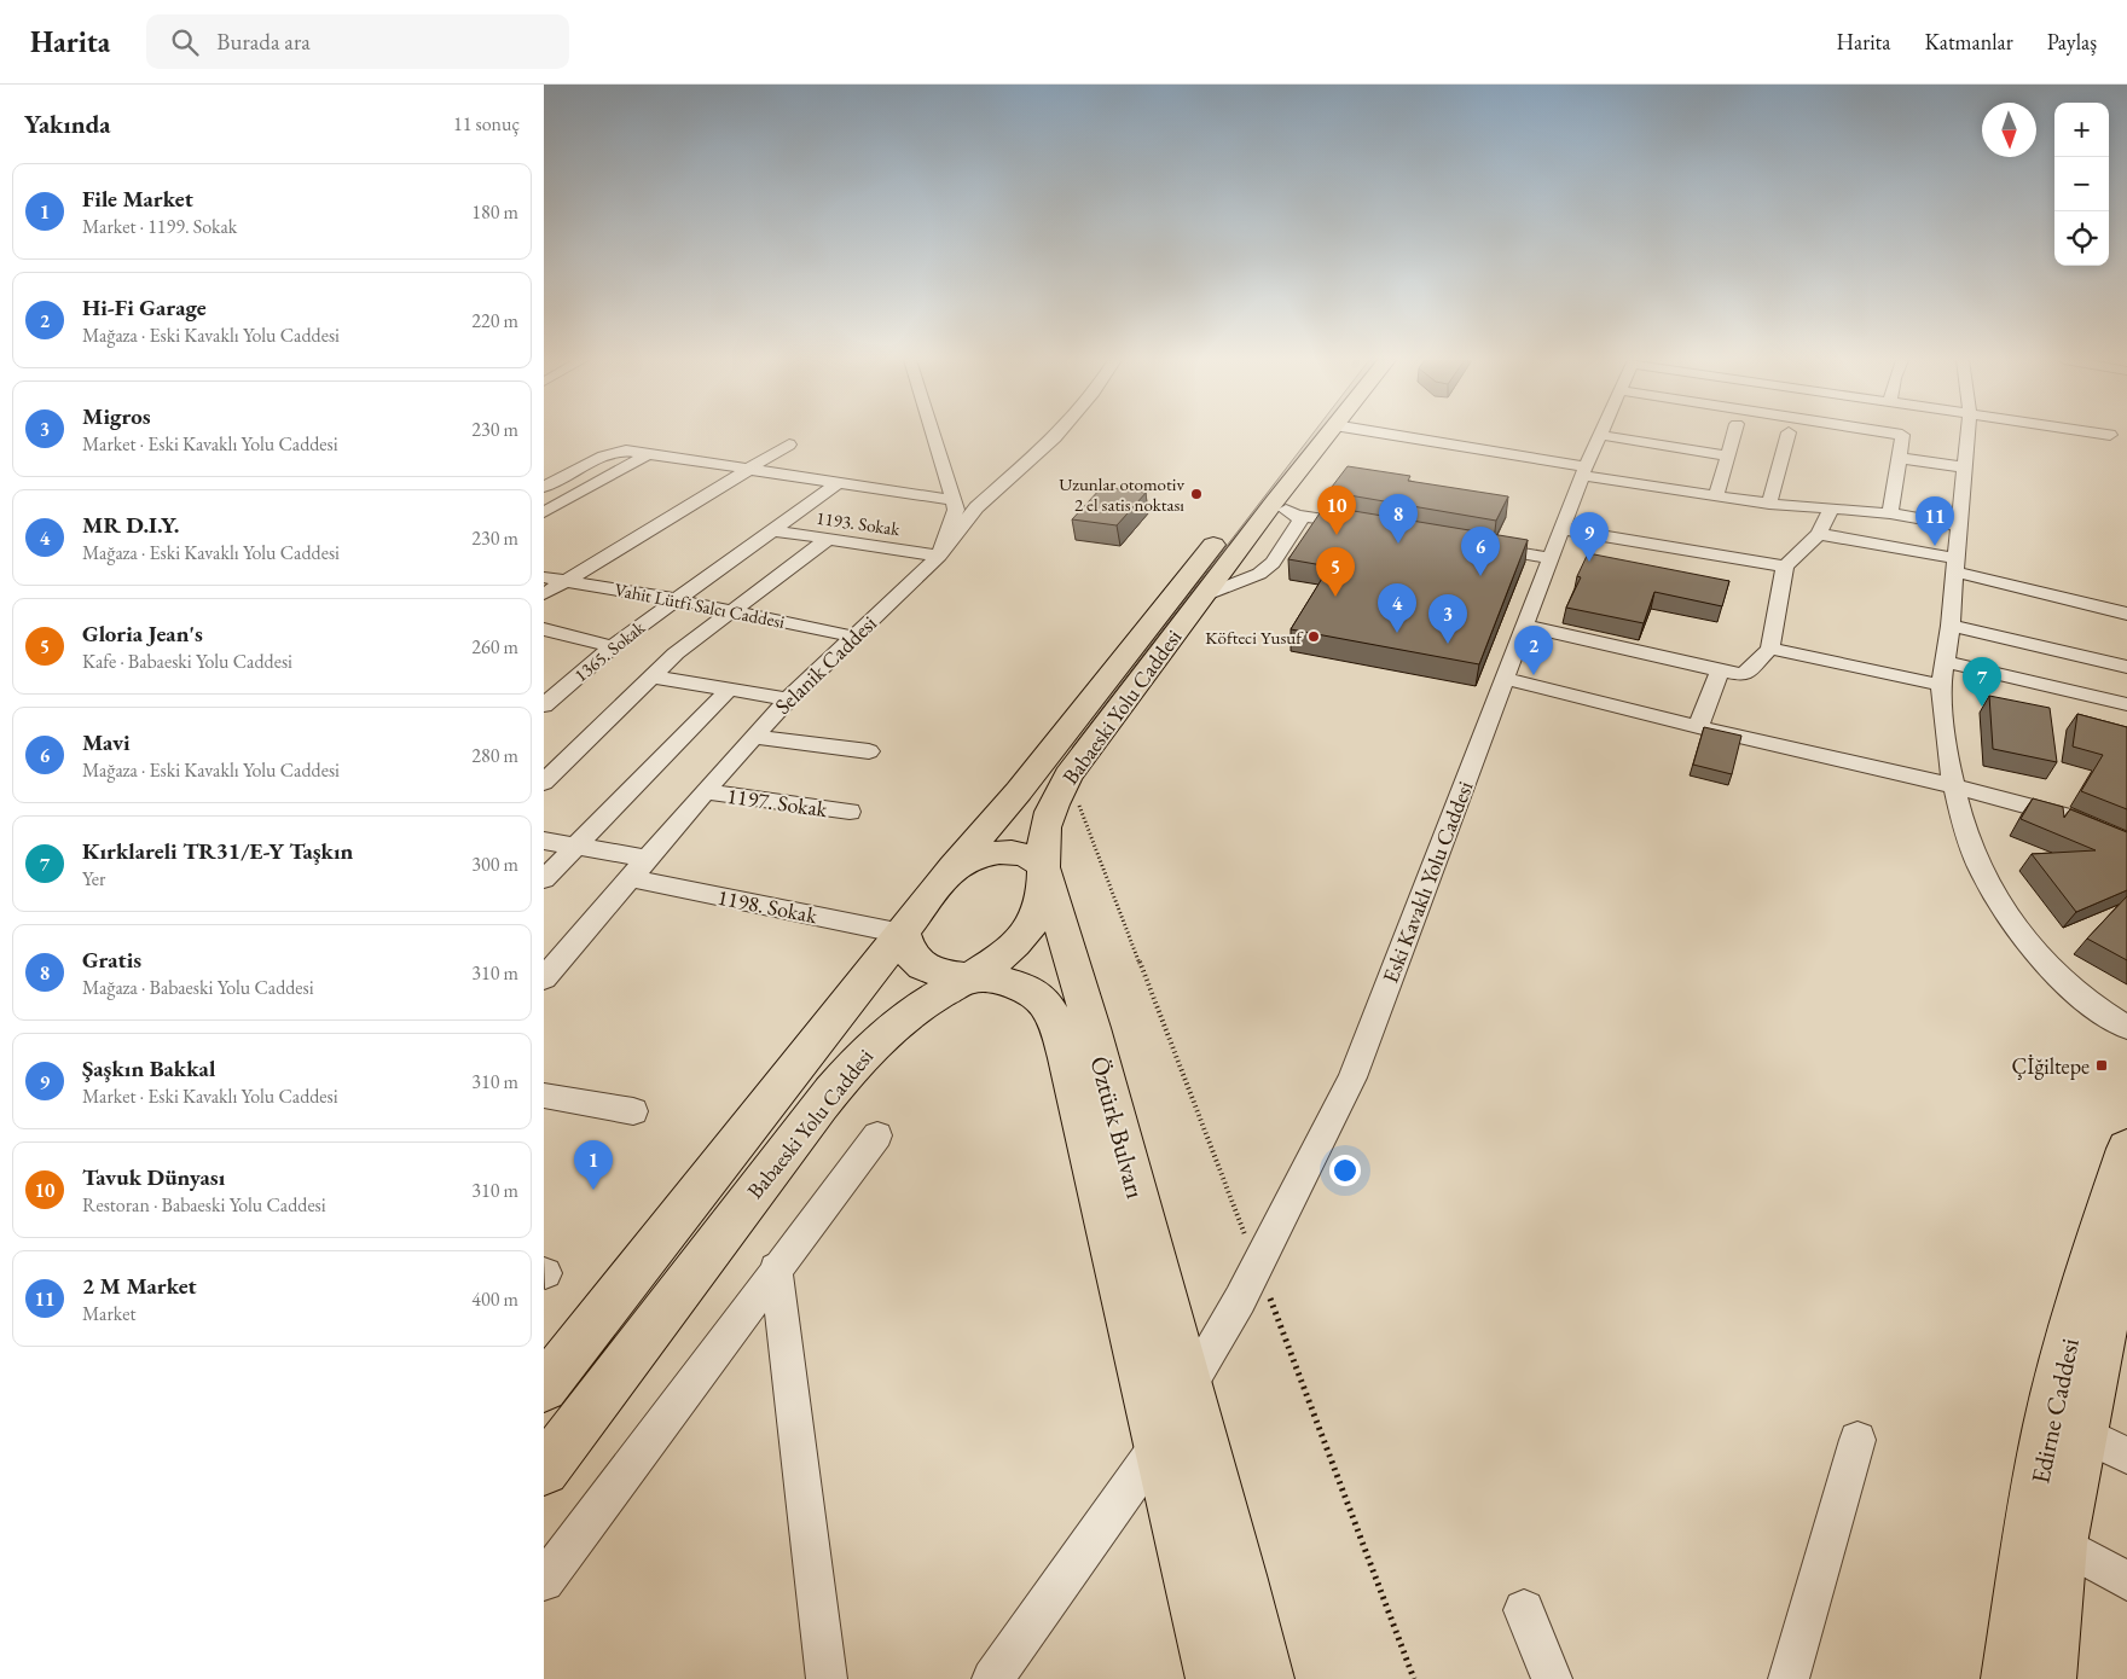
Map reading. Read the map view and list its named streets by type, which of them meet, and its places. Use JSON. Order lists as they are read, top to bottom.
{
  "streets": {
    "highway": ["Babaeski Yolu Caddesi", "Öztürk Bulvarı", "Edirne Caddesi"],
    "street": [
      "1193. Sokak",
      "Vahit Lütfi Salcı Caddesi",
      "1365. Sokak",
      "Selanik Caddesi",
      "1197. Sokak",
      "Eski Kavaklı Yolu Caddesi",
      "1198. Sokak"
    ]
  },
  "crossings": [
    ["1193. Sokak", "1365. Sokak"],
    ["1193. Sokak", "Selanik Caddesi"],
    ["Vahit Lütfi Salcı Caddesi", "1365. Sokak"],
    ["Vahit Lütfi Salcı Caddesi", "Selanik Caddesi"],
    ["Selanik Caddesi", "1197. Sokak"],
    ["Selanik Caddesi", "1198. Sokak"],
    ["Babaeski Yolu Caddesi", "1198. Sokak"],
    ["Babaeski Yolu Caddesi", "Öztürk Bulvarı"],
    ["Eski Kavaklı Yolu Caddesi", "Öztürk Bulvarı"],
    ["1198. Sokak", "Öztürk Bulvarı"]
  ],
  "places": {
    "other": ["Uzunlar otomotiv 2 el satis noktası", "Köfteci Yusuf"],
    "transit": ["Çİğiltepe"]
  },
  "north": "bottom",
  "page": {
    "header": "Harita",
    "search": "Burada ara",
    "nav": ["Harita", "Katmanlar", "Paylaş"],
    "heading": ["Yakında", "11 sonuç"],
    "map_buttons": ["+", "−"],
    "list": [
      {
        "mark": "1",
        "name": "File Market",
        "note": "Market · 1199. Sokak",
        "value": "180 m"
      },
      {
        "mark": "2",
        "name": "Hi-Fi Garage",
        "note": "Mağaza · Eski Kavaklı Yolu Caddesi",
        "value": "220 m"
      },
      {
        "mark": "3",
        "name": "Migros",
        "note": "Market · Eski Kavaklı Yolu Caddesi",
        "value": "230 m"
      },
      {
        "mark": "4",
        "name": "MR D.I.Y.",
        "note": "Mağaza · Eski Kavaklı Yolu Caddesi",
        "value": "230 m"
      },
      {
        "mark": "5",
        "name": "Gloria Jean's",
        "note": "Kafe · Babaeski Yolu Caddesi",
        "value": "260 m"
      },
      {
        "mark": "6",
        "name": "Mavi",
        "note": "Mağaza · Eski Kavaklı Yolu Caddesi",
        "value": "280 m"
      },
      {
        "mark": "7",
        "name": "Kırklareli TR31/E-Y Taşkın",
        "note": "Yer",
        "value": "300 m"
      },
      {
        "mark": "8",
        "name": "Gratis",
        "note": "Mağaza · Babaeski Yolu Caddesi",
        "value": "310 m"
      },
      {
        "mark": "9",
        "name": "Şaşkın Bakkal",
        "note": "Market · Eski Kavaklı Yolu Caddesi",
        "value": "310 m"
      },
      {
        "mark": "10",
        "name": "Tavuk Dünyası",
        "note": "Restoran · Babaeski Yolu Caddesi",
        "value": "310 m"
      },
      {
        "mark": "11",
        "name": "2 M Market",
        "note": "Market",
        "value": "400 m"
      }
    ],
    "pins": [
      "10",
      "8",
      "11",
      "9",
      "6",
      "5",
      "4",
      "3",
      "2",
      "7",
      "1"
    ]
  }
}
